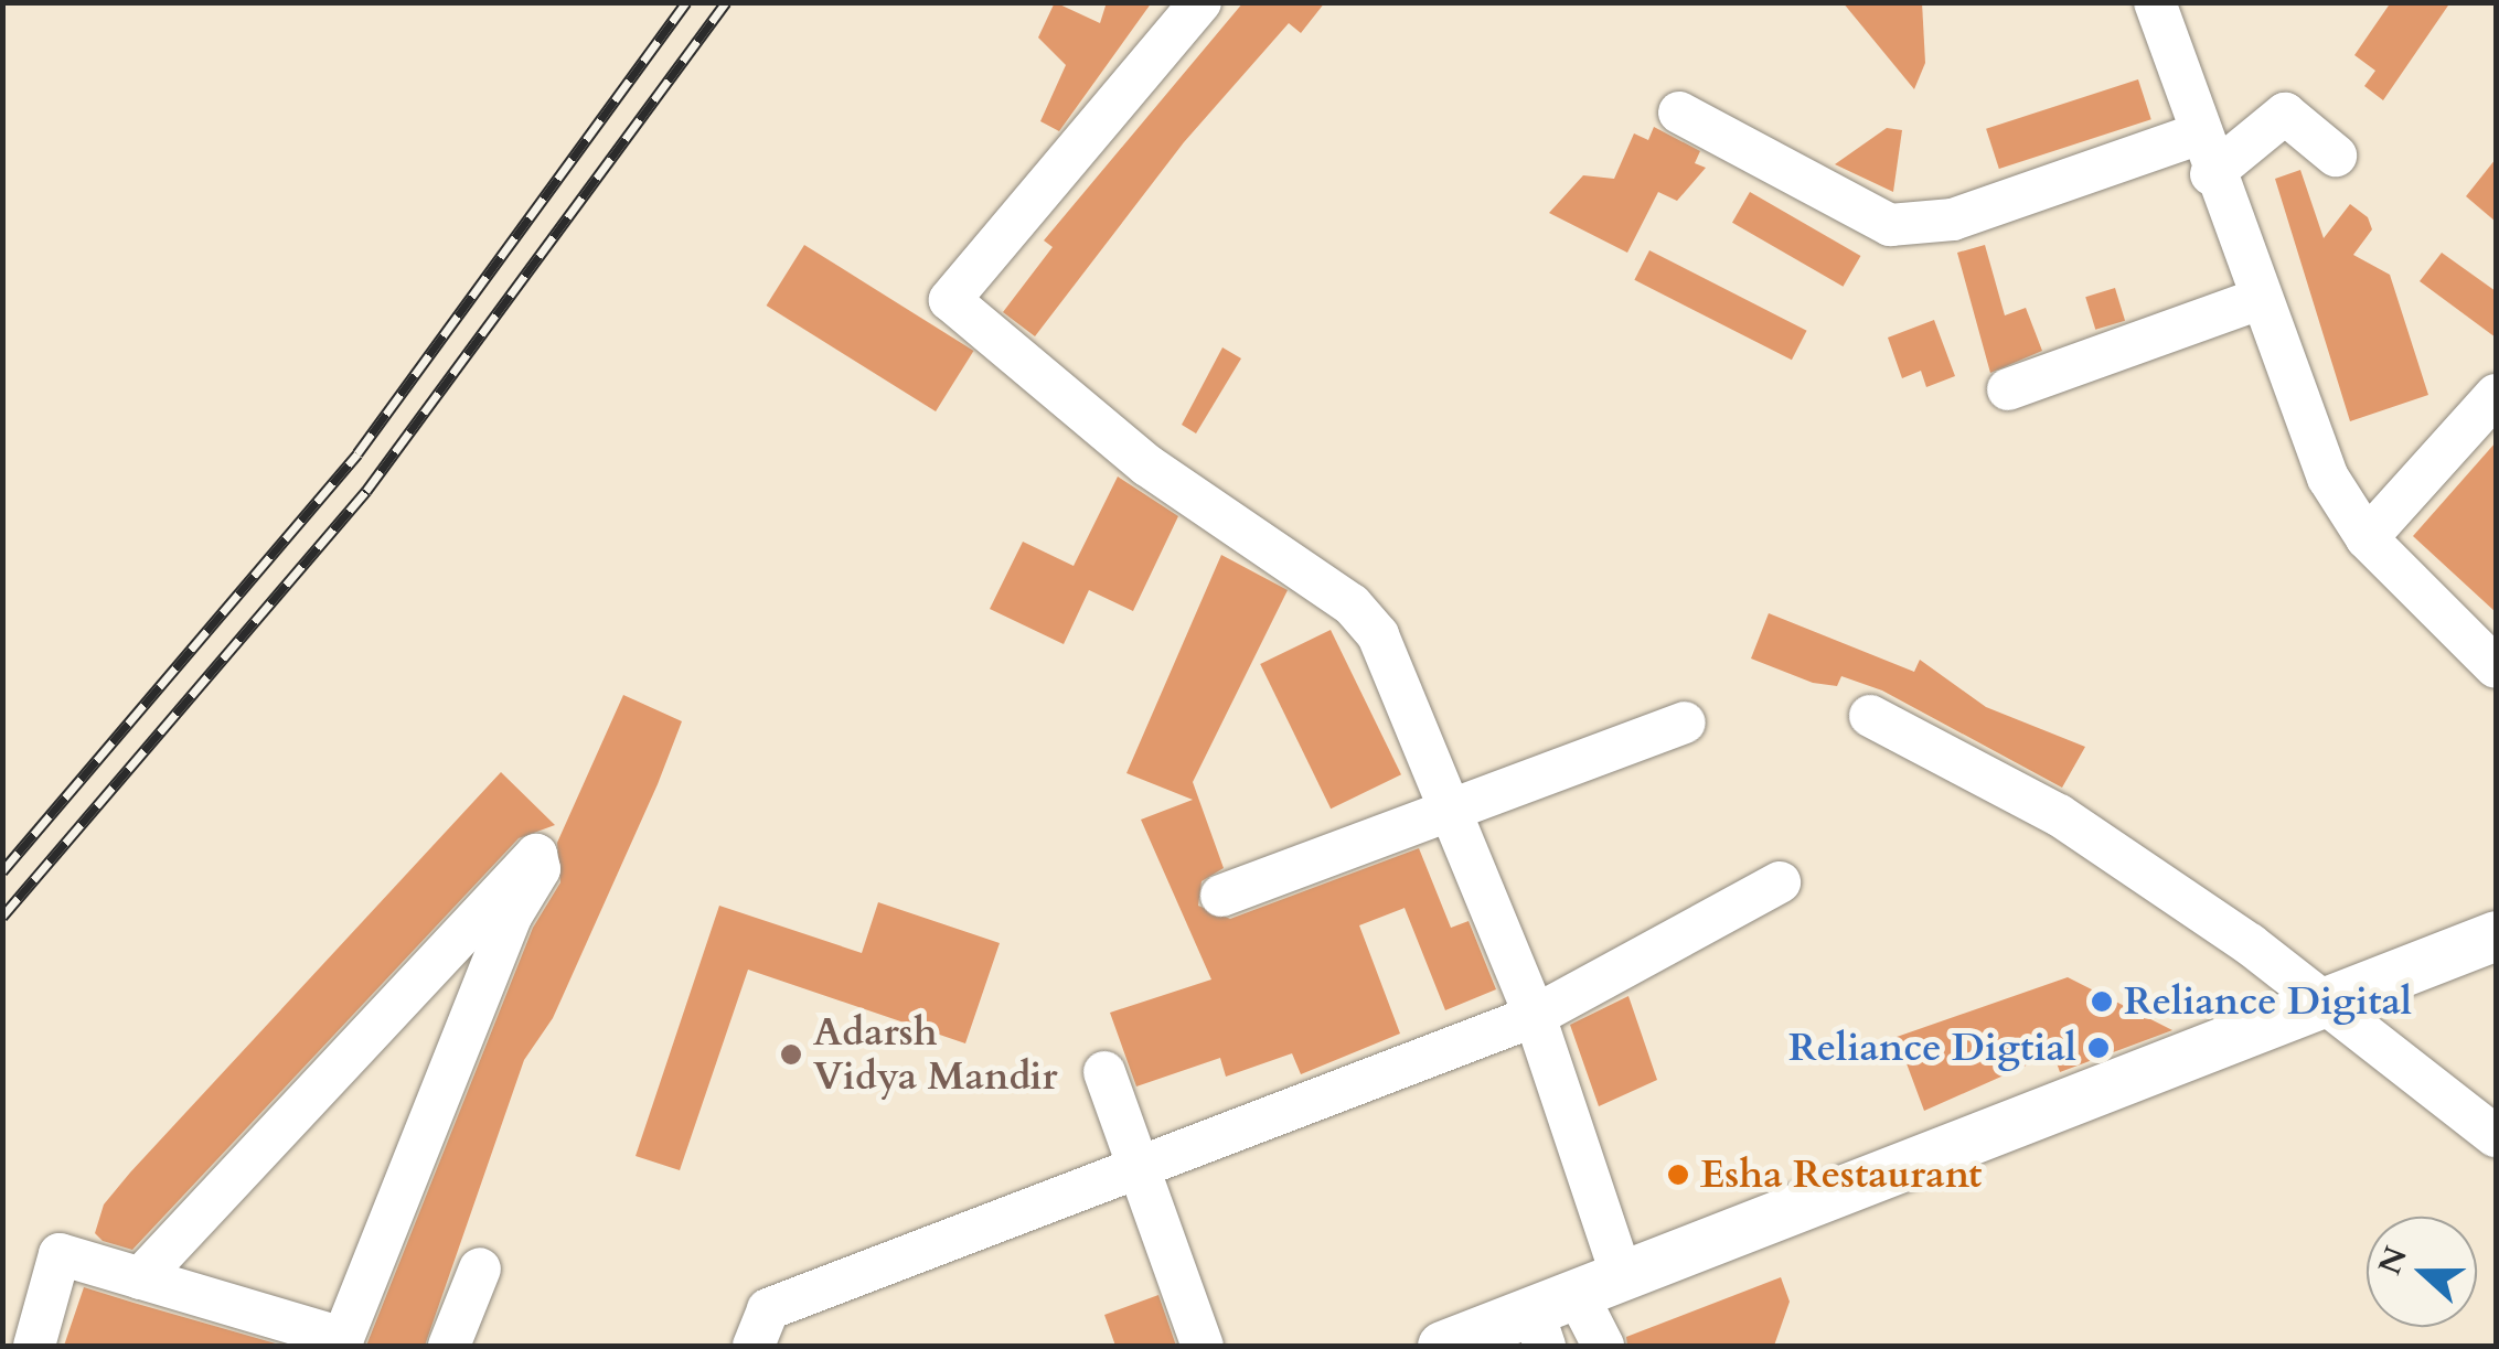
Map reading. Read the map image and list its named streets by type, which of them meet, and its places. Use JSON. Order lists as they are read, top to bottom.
{
  "places": [
    "Reliance Digital",
    "Reliance Digtial",
    "Adarsh Vidya Mandir",
    "Esha Restaurant"
  ],
  "north": "left"
}
